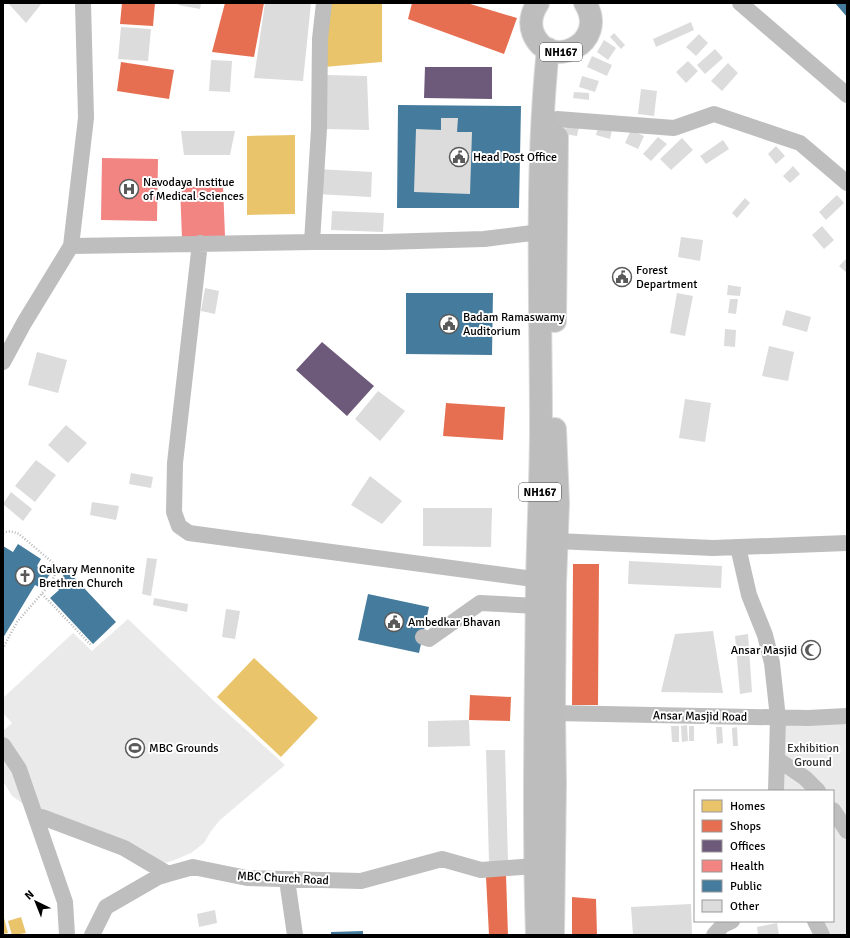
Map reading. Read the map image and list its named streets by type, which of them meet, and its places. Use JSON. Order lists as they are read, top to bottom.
{
  "streets": {
    "highway": ["NH167"],
    "street": ["Ansar Masjid Road", "MBC Church Road"]
  },
  "crossings": [
    ["NH167", "Ansar Masjid Road"],
    ["NH167", "MBC Church Road"]
  ],
  "parks": ["Exhibition Ground"],
  "places": {
    "public building": [
      "Head Post Office",
      "Forest Department",
      "Badam Ramaswamy Auditorium",
      "Ambedkar Bhavan"
    ],
    "hospital": ["Navodaya Institue of Medical Sciences"],
    "church": ["Calvary Mennonite Brethren Church"],
    "mosque": ["Ansar Masjid"],
    "sports": ["MBC Grounds"]
  },
  "legend": [
    "Homes",
    "Shops",
    "Offices",
    "Health",
    "Public",
    "Other"
  ],
  "north": "top left"
}
